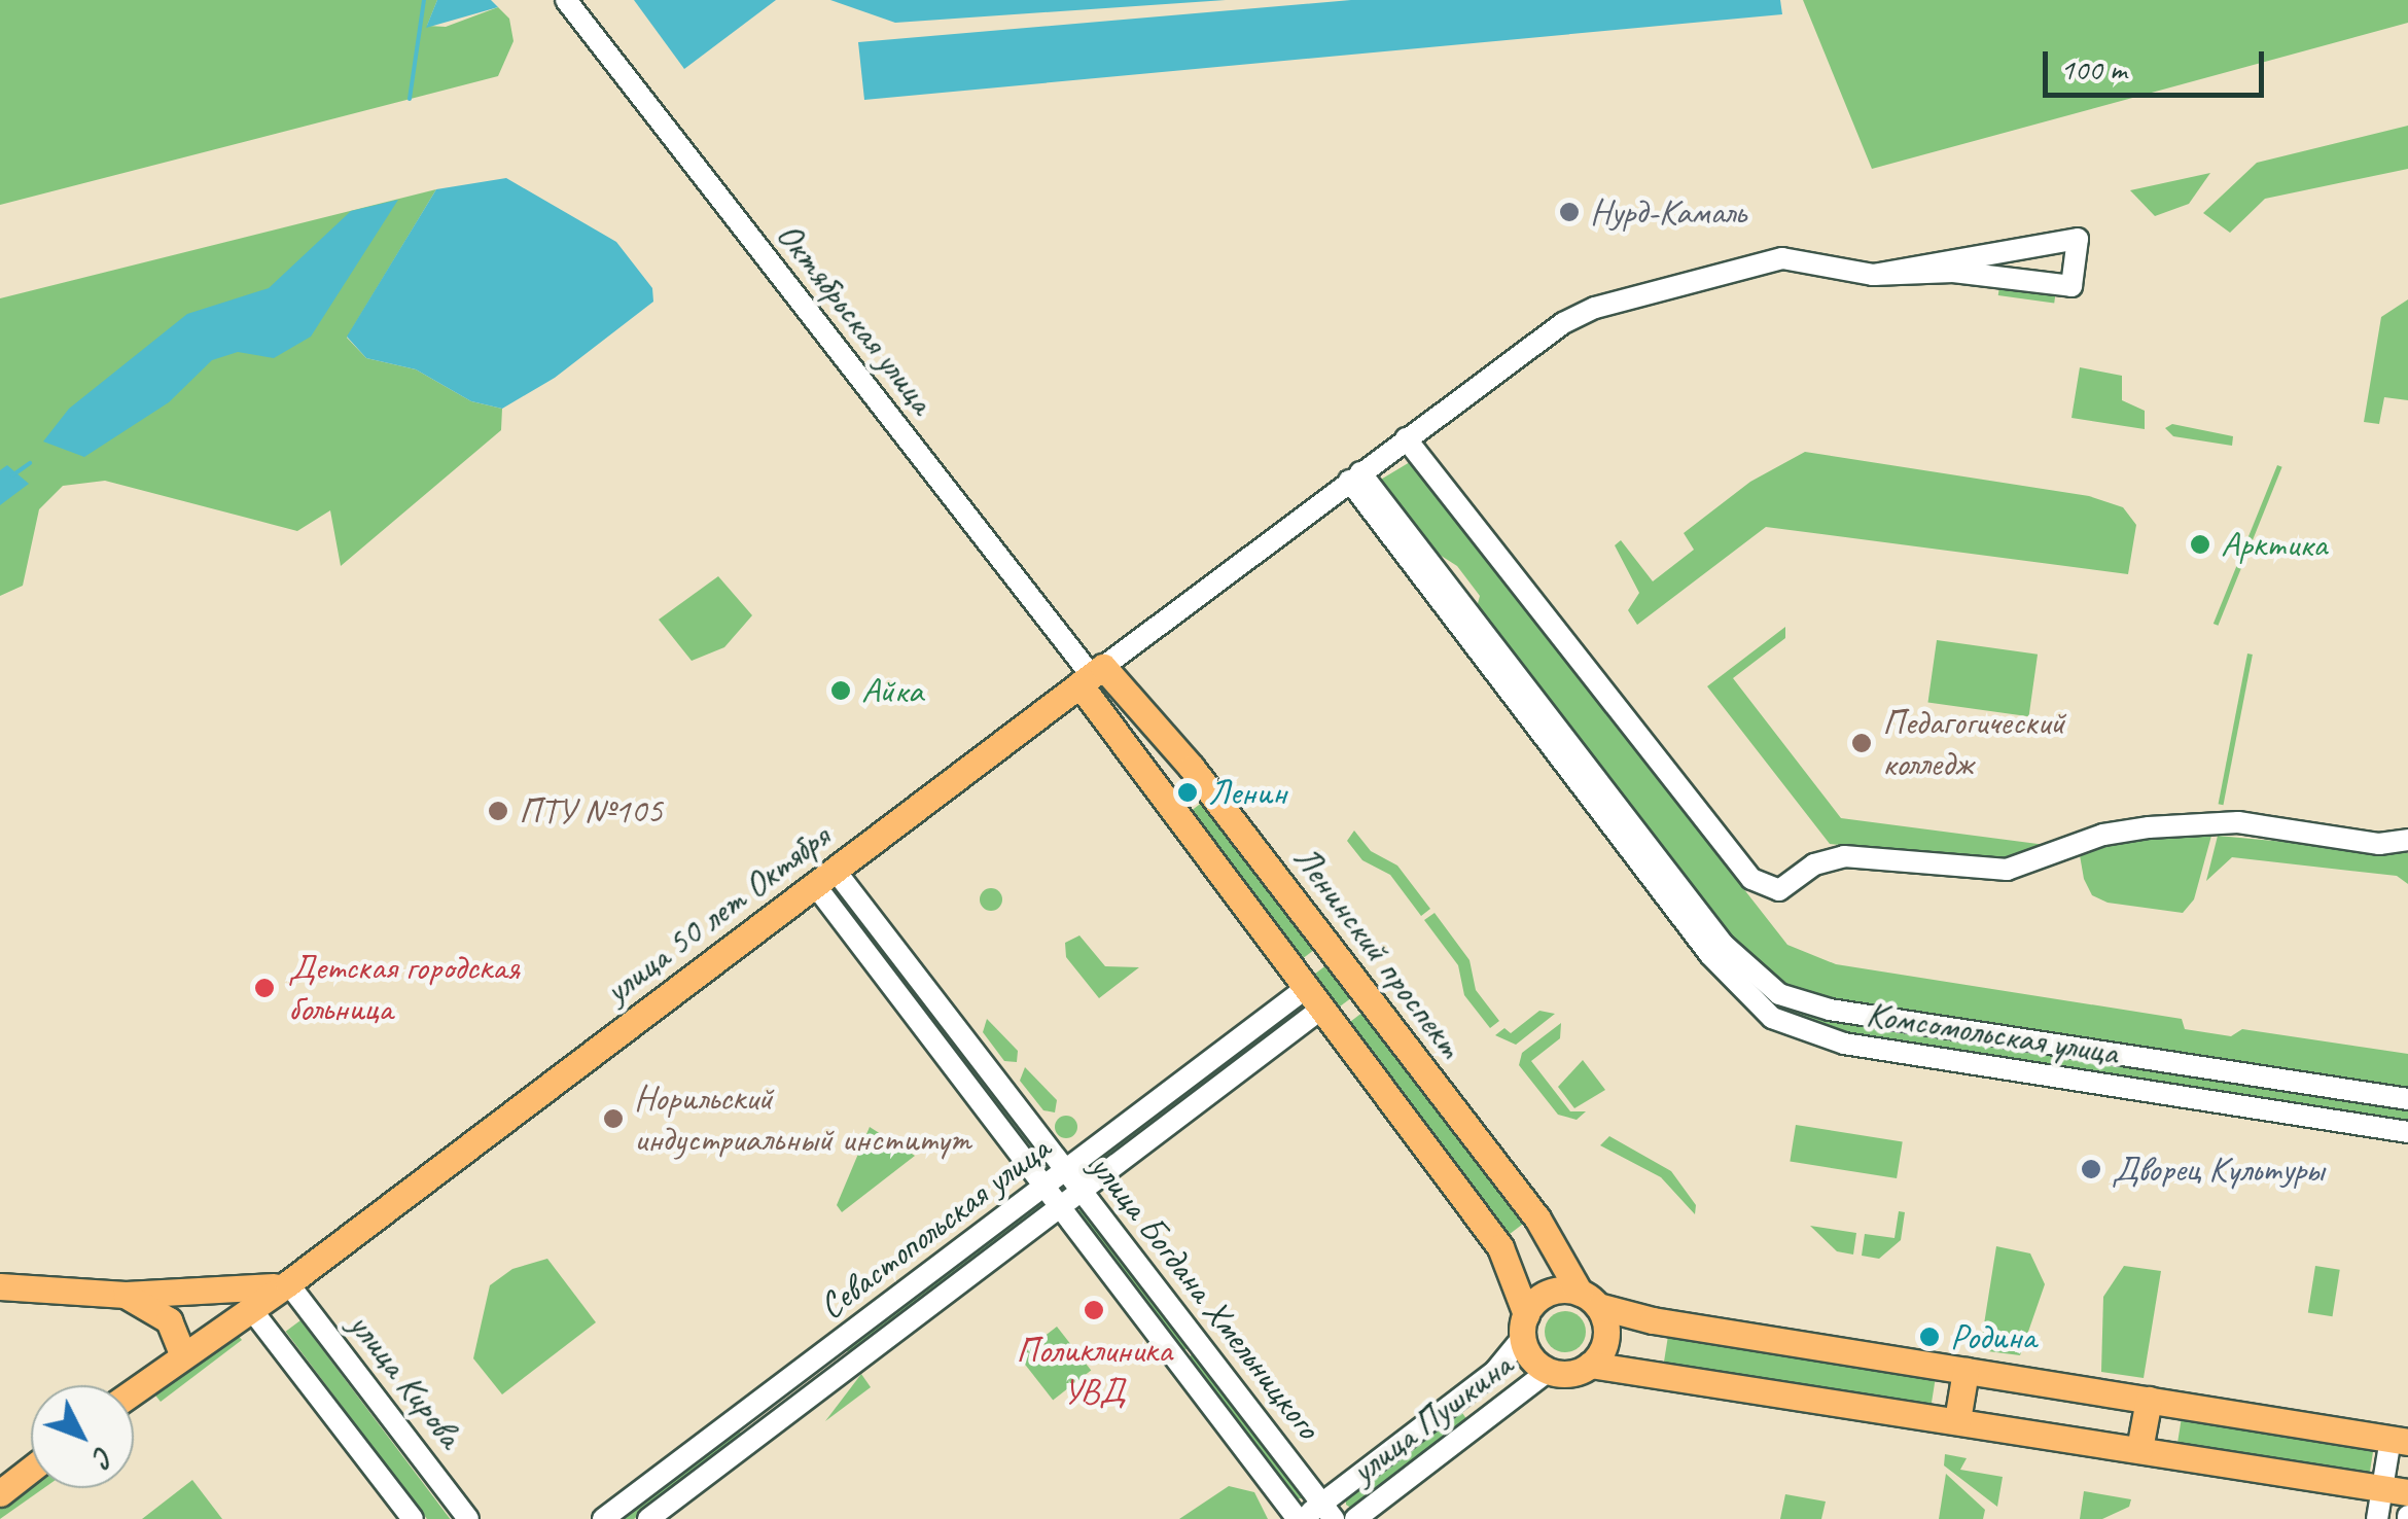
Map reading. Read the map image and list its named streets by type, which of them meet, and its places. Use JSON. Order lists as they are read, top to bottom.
{
  "streets": {
    "main road": ["улица 50 лет Октября", "Ленинский проспект"],
    "street": [
      "Октябрьская улица",
      "Комсомольская улица",
      "Севастопольская улица",
      "улица Богдана Хмельницкого",
      "улица Кирова",
      "улица Пушкина"
    ]
  },
  "crossings": [
    ["Октябрьская улица", "улица 50 лет Октября"],
    ["Октябрьская улица", "Ленинский проспект"],
    ["улица 50 лет Октября", "Ленинский проспект"],
    ["улица 50 лет Октября", "Комсомольская улица"],
    ["улица 50 лет Октября", "улица Богдана Хмельницкого"],
    ["улица 50 лет Октября", "улица Кирова"],
    ["Ленинский проспект", "улица Пушкина"],
    ["Севастопольская улица", "улица Богдана Хмельницкого"],
    ["улица Богдана Хмельницкого", "улица Пушкина"]
  ],
  "places": [
    "Нурд-Камаль",
    "Арктика",
    "Айка",
    "Педагогический колледж",
    "Ленин",
    "ПТУ №105",
    "Детская городская больница",
    "Норильский индустриальный институт",
    "Дворец Культуры",
    "Поликлиника УВД",
    "Родина"
  ],
  "scale_bar": "100 m",
  "north": "bottom right"
}
